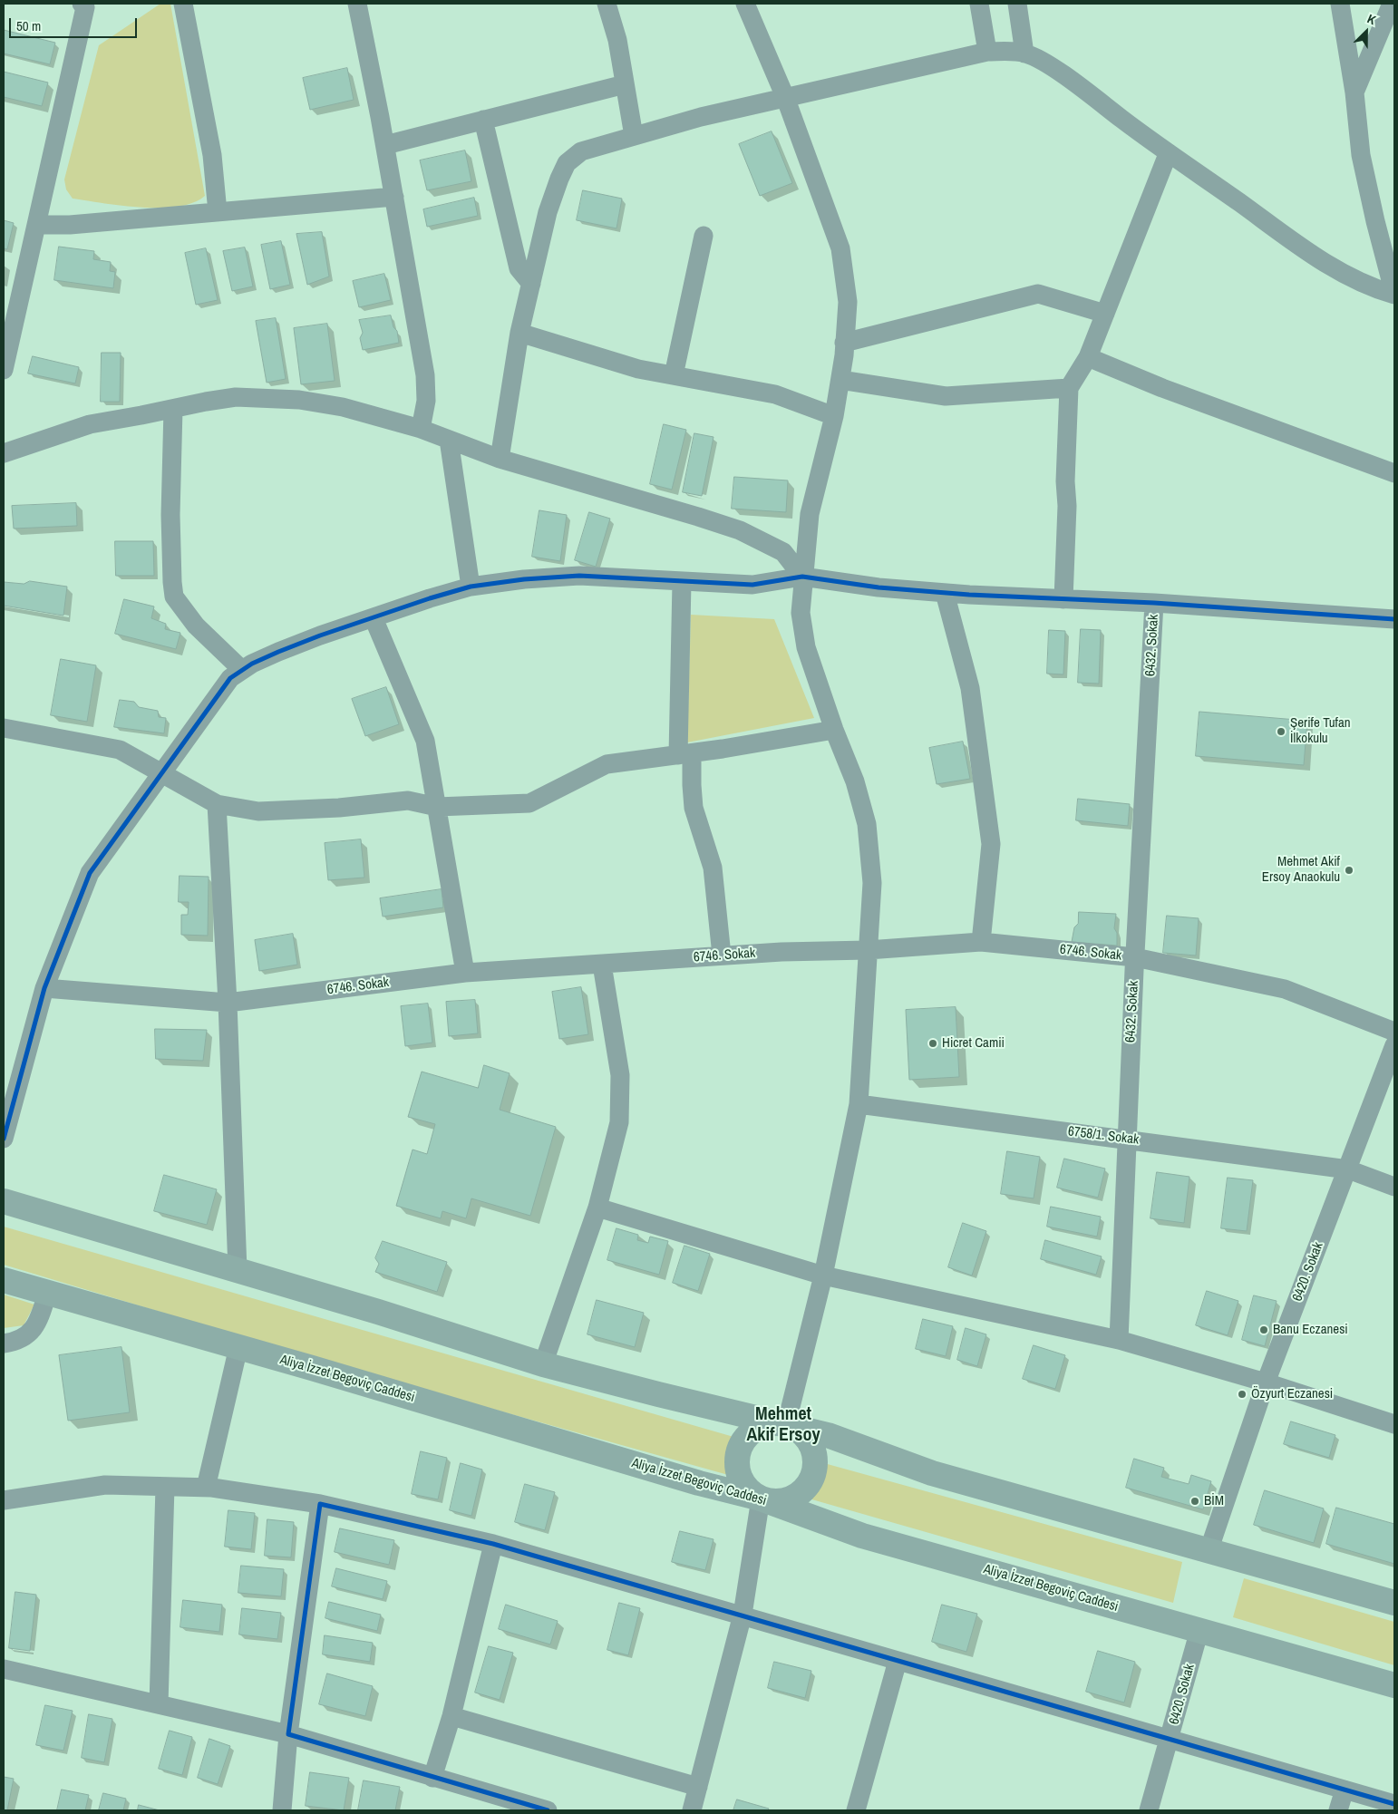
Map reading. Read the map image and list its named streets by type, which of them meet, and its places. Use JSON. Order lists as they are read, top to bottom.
{
  "streets": {
    "main road": ["Aliya İzzet Begoviç Caddesi"],
    "street": [
      "6432. Sokak",
      "6746. Sokak",
      "6758/1. Sokak",
      "6420. Sokak"
    ]
  },
  "crossings": [
    ["6432. Sokak", "6746. Sokak"],
    ["6432. Sokak", "6758/1. Sokak"],
    ["6758/1. Sokak", "6420. Sokak"],
    ["6420. Sokak", "Aliya İzzet Begoviç Caddesi"]
  ],
  "districts": ["Mehmet Akif Ersoy"],
  "places": [
    "Şerife Tufan İlkokulu",
    "Mehmet Akif Ersoy Anaokulu",
    "Hicret Camii",
    "Banu Eczanesi",
    "Özyurt Eczanesi",
    "BİM"
  ],
  "scale_bar": "50 m",
  "north": "top right"
}
